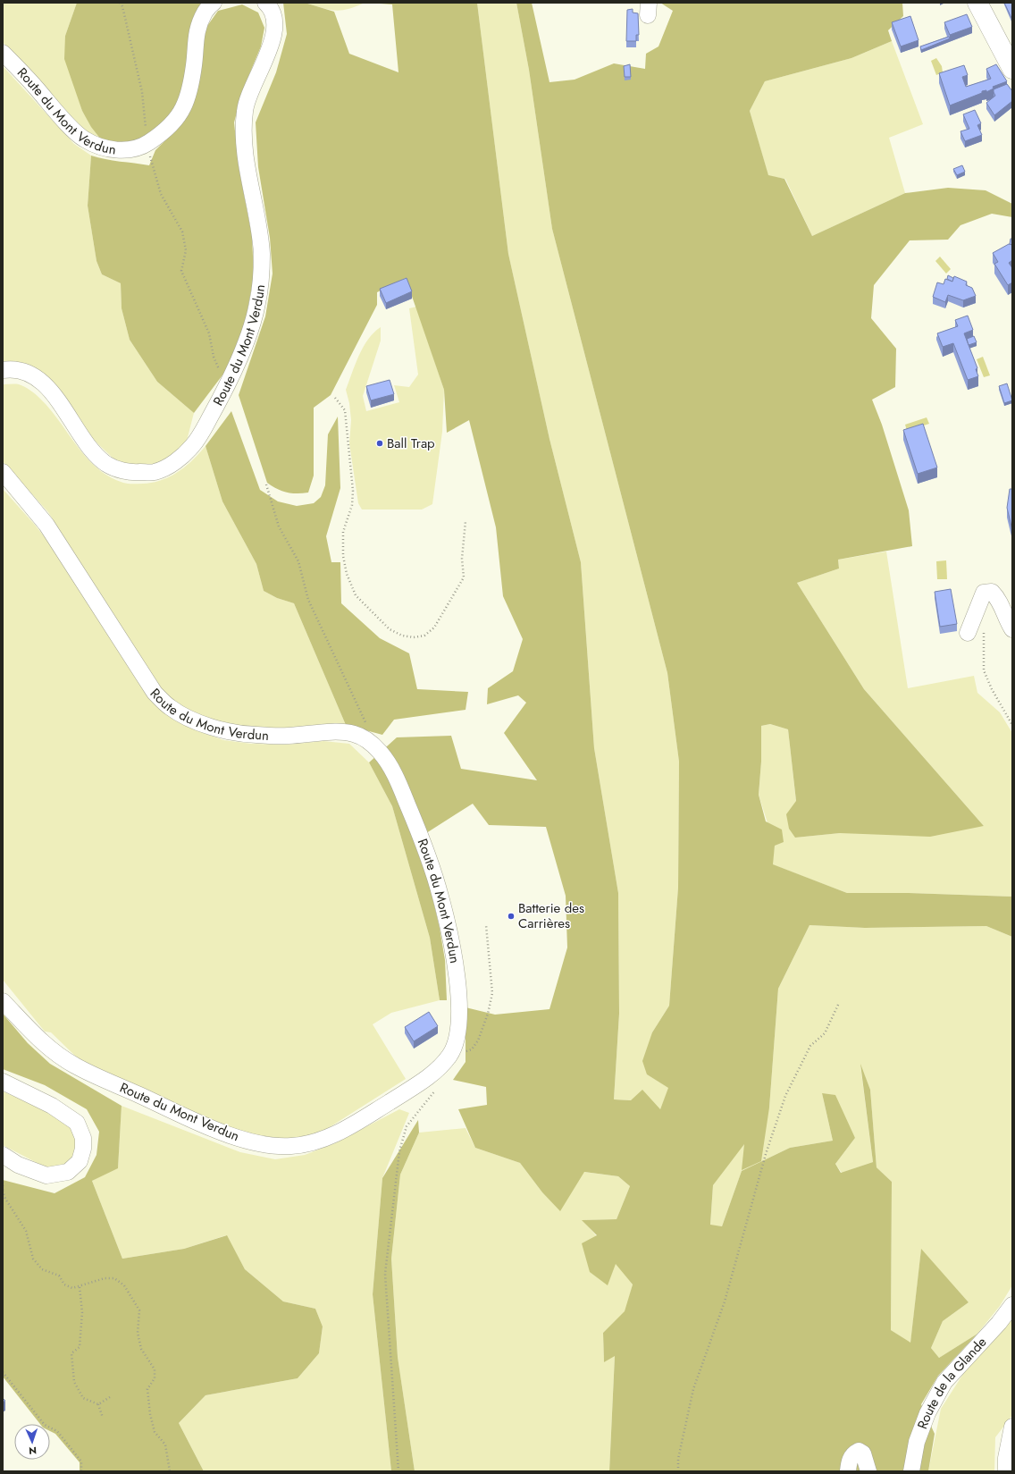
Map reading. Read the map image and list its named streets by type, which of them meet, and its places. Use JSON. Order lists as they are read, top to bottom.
{
  "streets": {
    "street": ["Route du Mont Verdun", "Route de la Glande"]
  },
  "places": ["Ball Trap", "Batterie des Carrières"],
  "north": "bottom"
}
